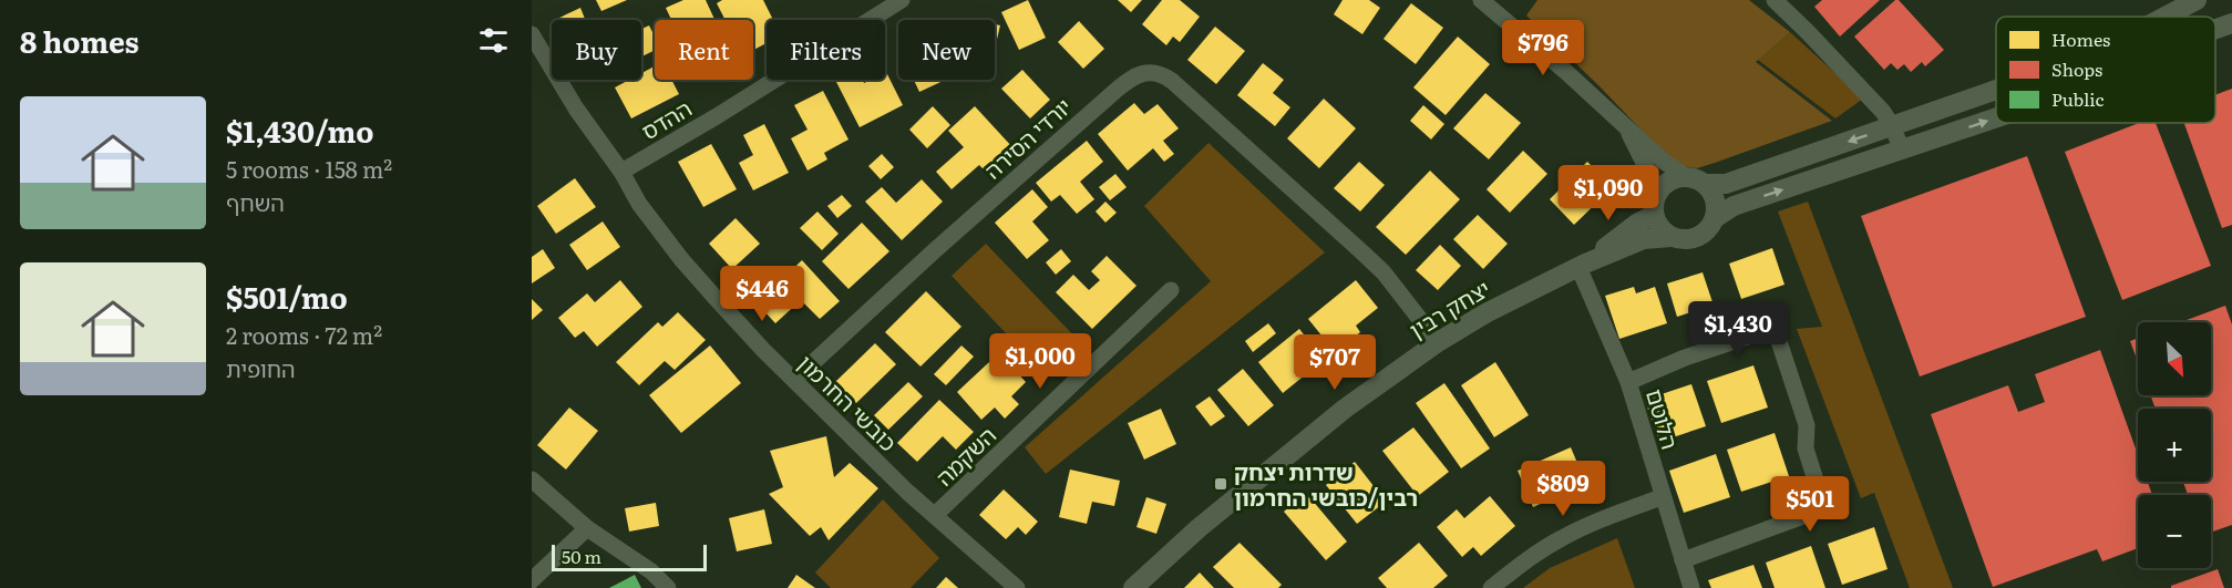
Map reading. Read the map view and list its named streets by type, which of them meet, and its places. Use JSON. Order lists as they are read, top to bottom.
{
  "streets": {
    "street": [
      "ההדס",
      "יורדי הסירה",
      "יצחק רבין",
      "כובשי החרמון",
      "הלוטם",
      "השקמה"
    ]
  },
  "crossings": [
    ["ההדס", "כובשי החרמון"],
    ["יורדי הסירה", "יצחק רבין"],
    ["יורדי הסירה", "כובשי החרמון"],
    ["יצחק רבין", "הלוטם"],
    ["כובשי החרמון", "השקמה"]
  ],
  "places": {
    "transit": ["שדרות יצחק רבין/כובשי החרמון"]
  },
  "legend": ["Homes", "Shops", "Public"],
  "scale_bar": "50 m",
  "north": "bottom right",
  "page": {
    "heading": "8 homes",
    "price": [
      "$796",
      "$1,090",
      "$446",
      "$1,430",
      "$1,000",
      "$707",
      "$809",
      "$501"
    ],
    "chip": [
      "Buy",
      "Rent",
      "Filters",
      "New"
    ],
    "list": [
      {
        "name": "$1,430/mo",
        "note": "5 rooms · 158 m² · השחף"
      },
      {
        "name": "$501/mo",
        "note": "2 rooms · 72 m² · החופית"
      }
    ],
    "map_buttons": ["+", "−"],
    "scale": "50 m"
  }
}
